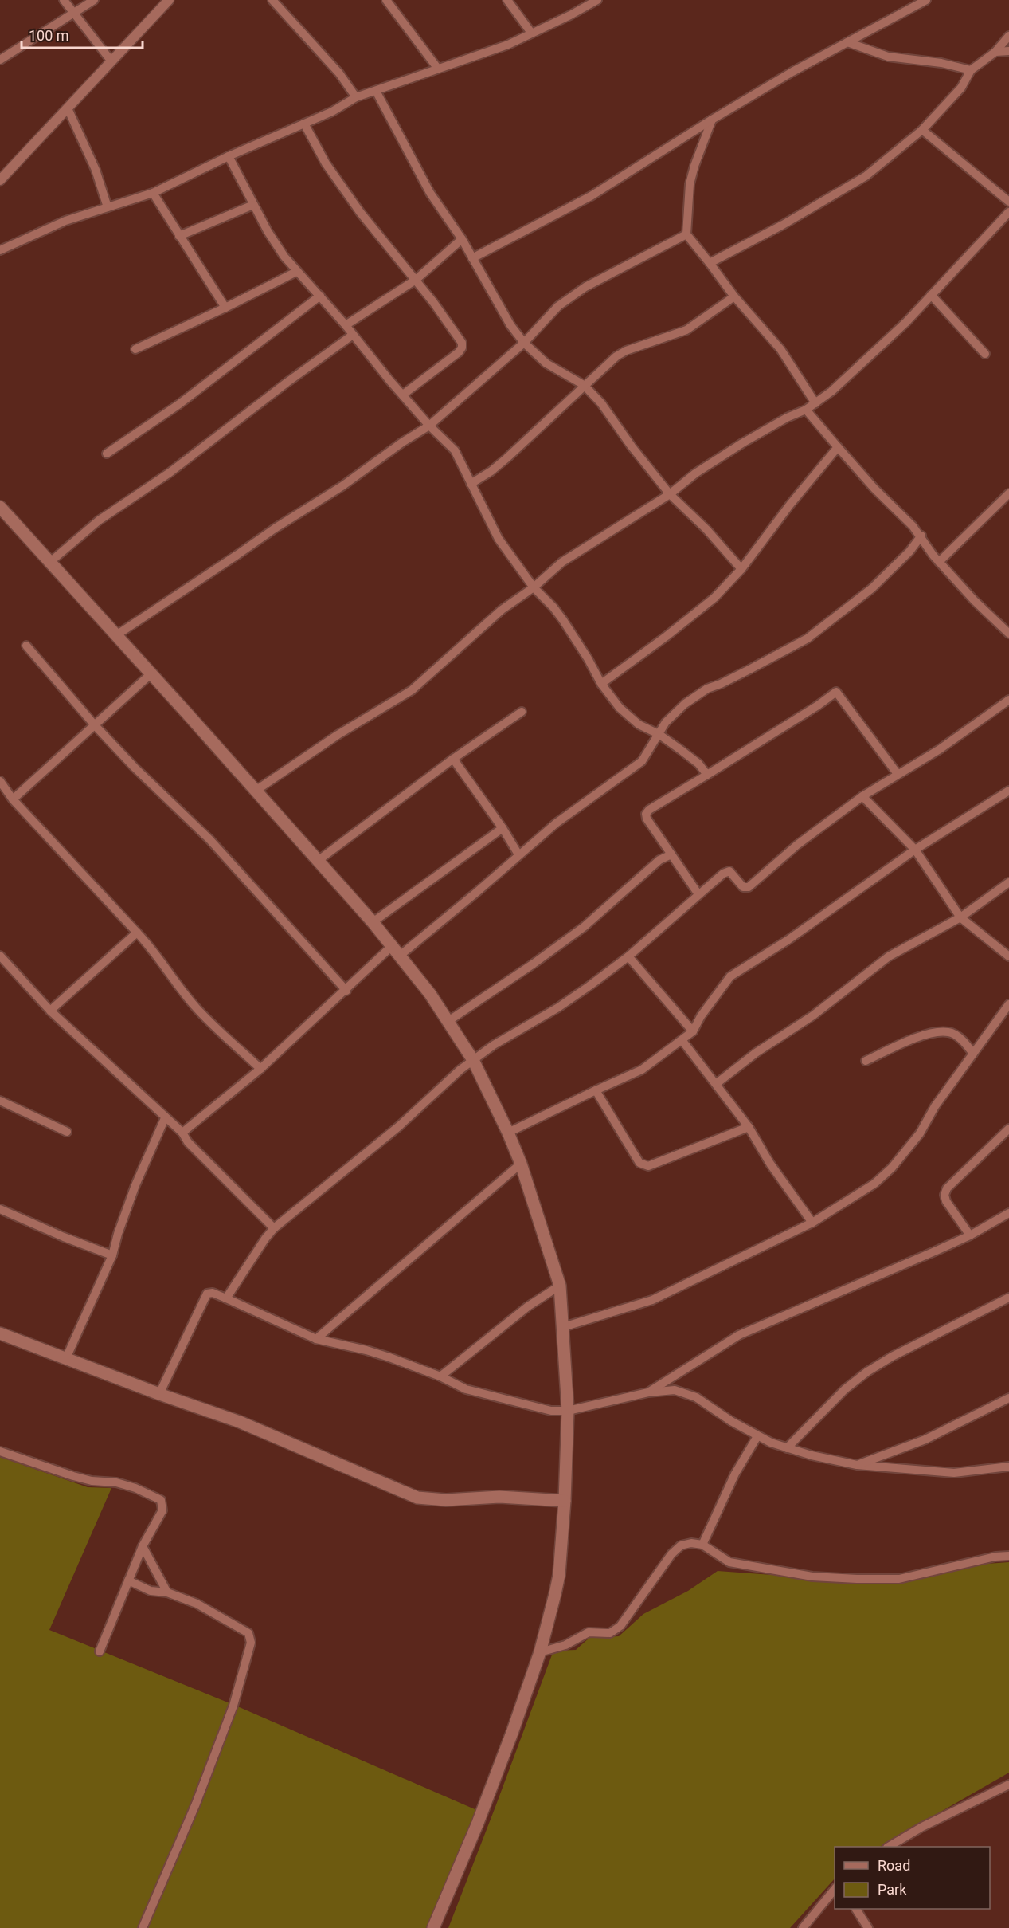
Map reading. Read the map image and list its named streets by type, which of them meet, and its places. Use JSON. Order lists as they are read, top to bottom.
{
  "legend": ["Road", "Park"],
  "scale_bar": "100 m"
}
